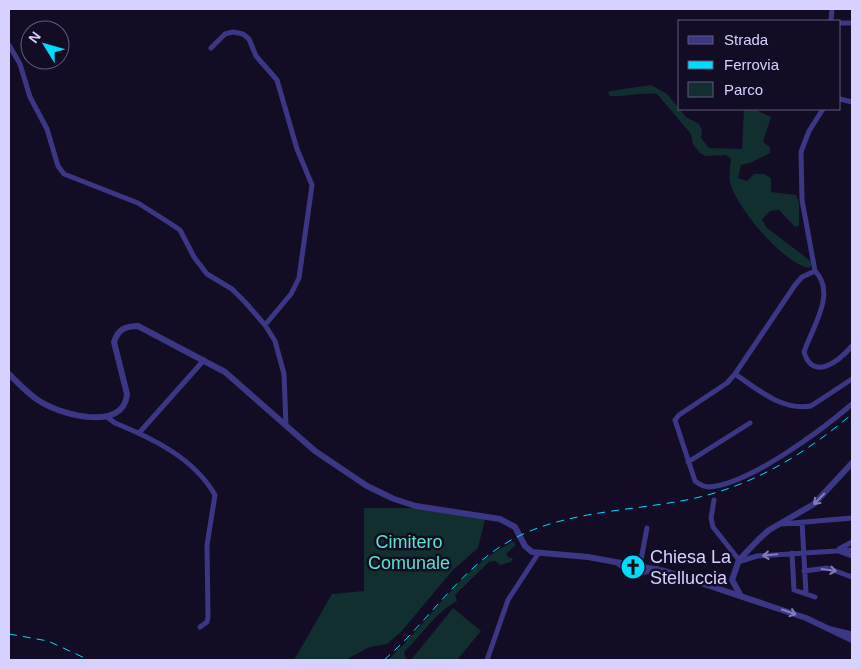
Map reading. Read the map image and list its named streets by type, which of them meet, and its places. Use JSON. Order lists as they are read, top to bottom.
{
  "parks": ["Cimitero Comunale"],
  "places": {
    "church": ["Chiesa La Stelluccia"]
  },
  "legend": ["Strada", "Ferrovia", "Parco"],
  "north": "top left"
}
